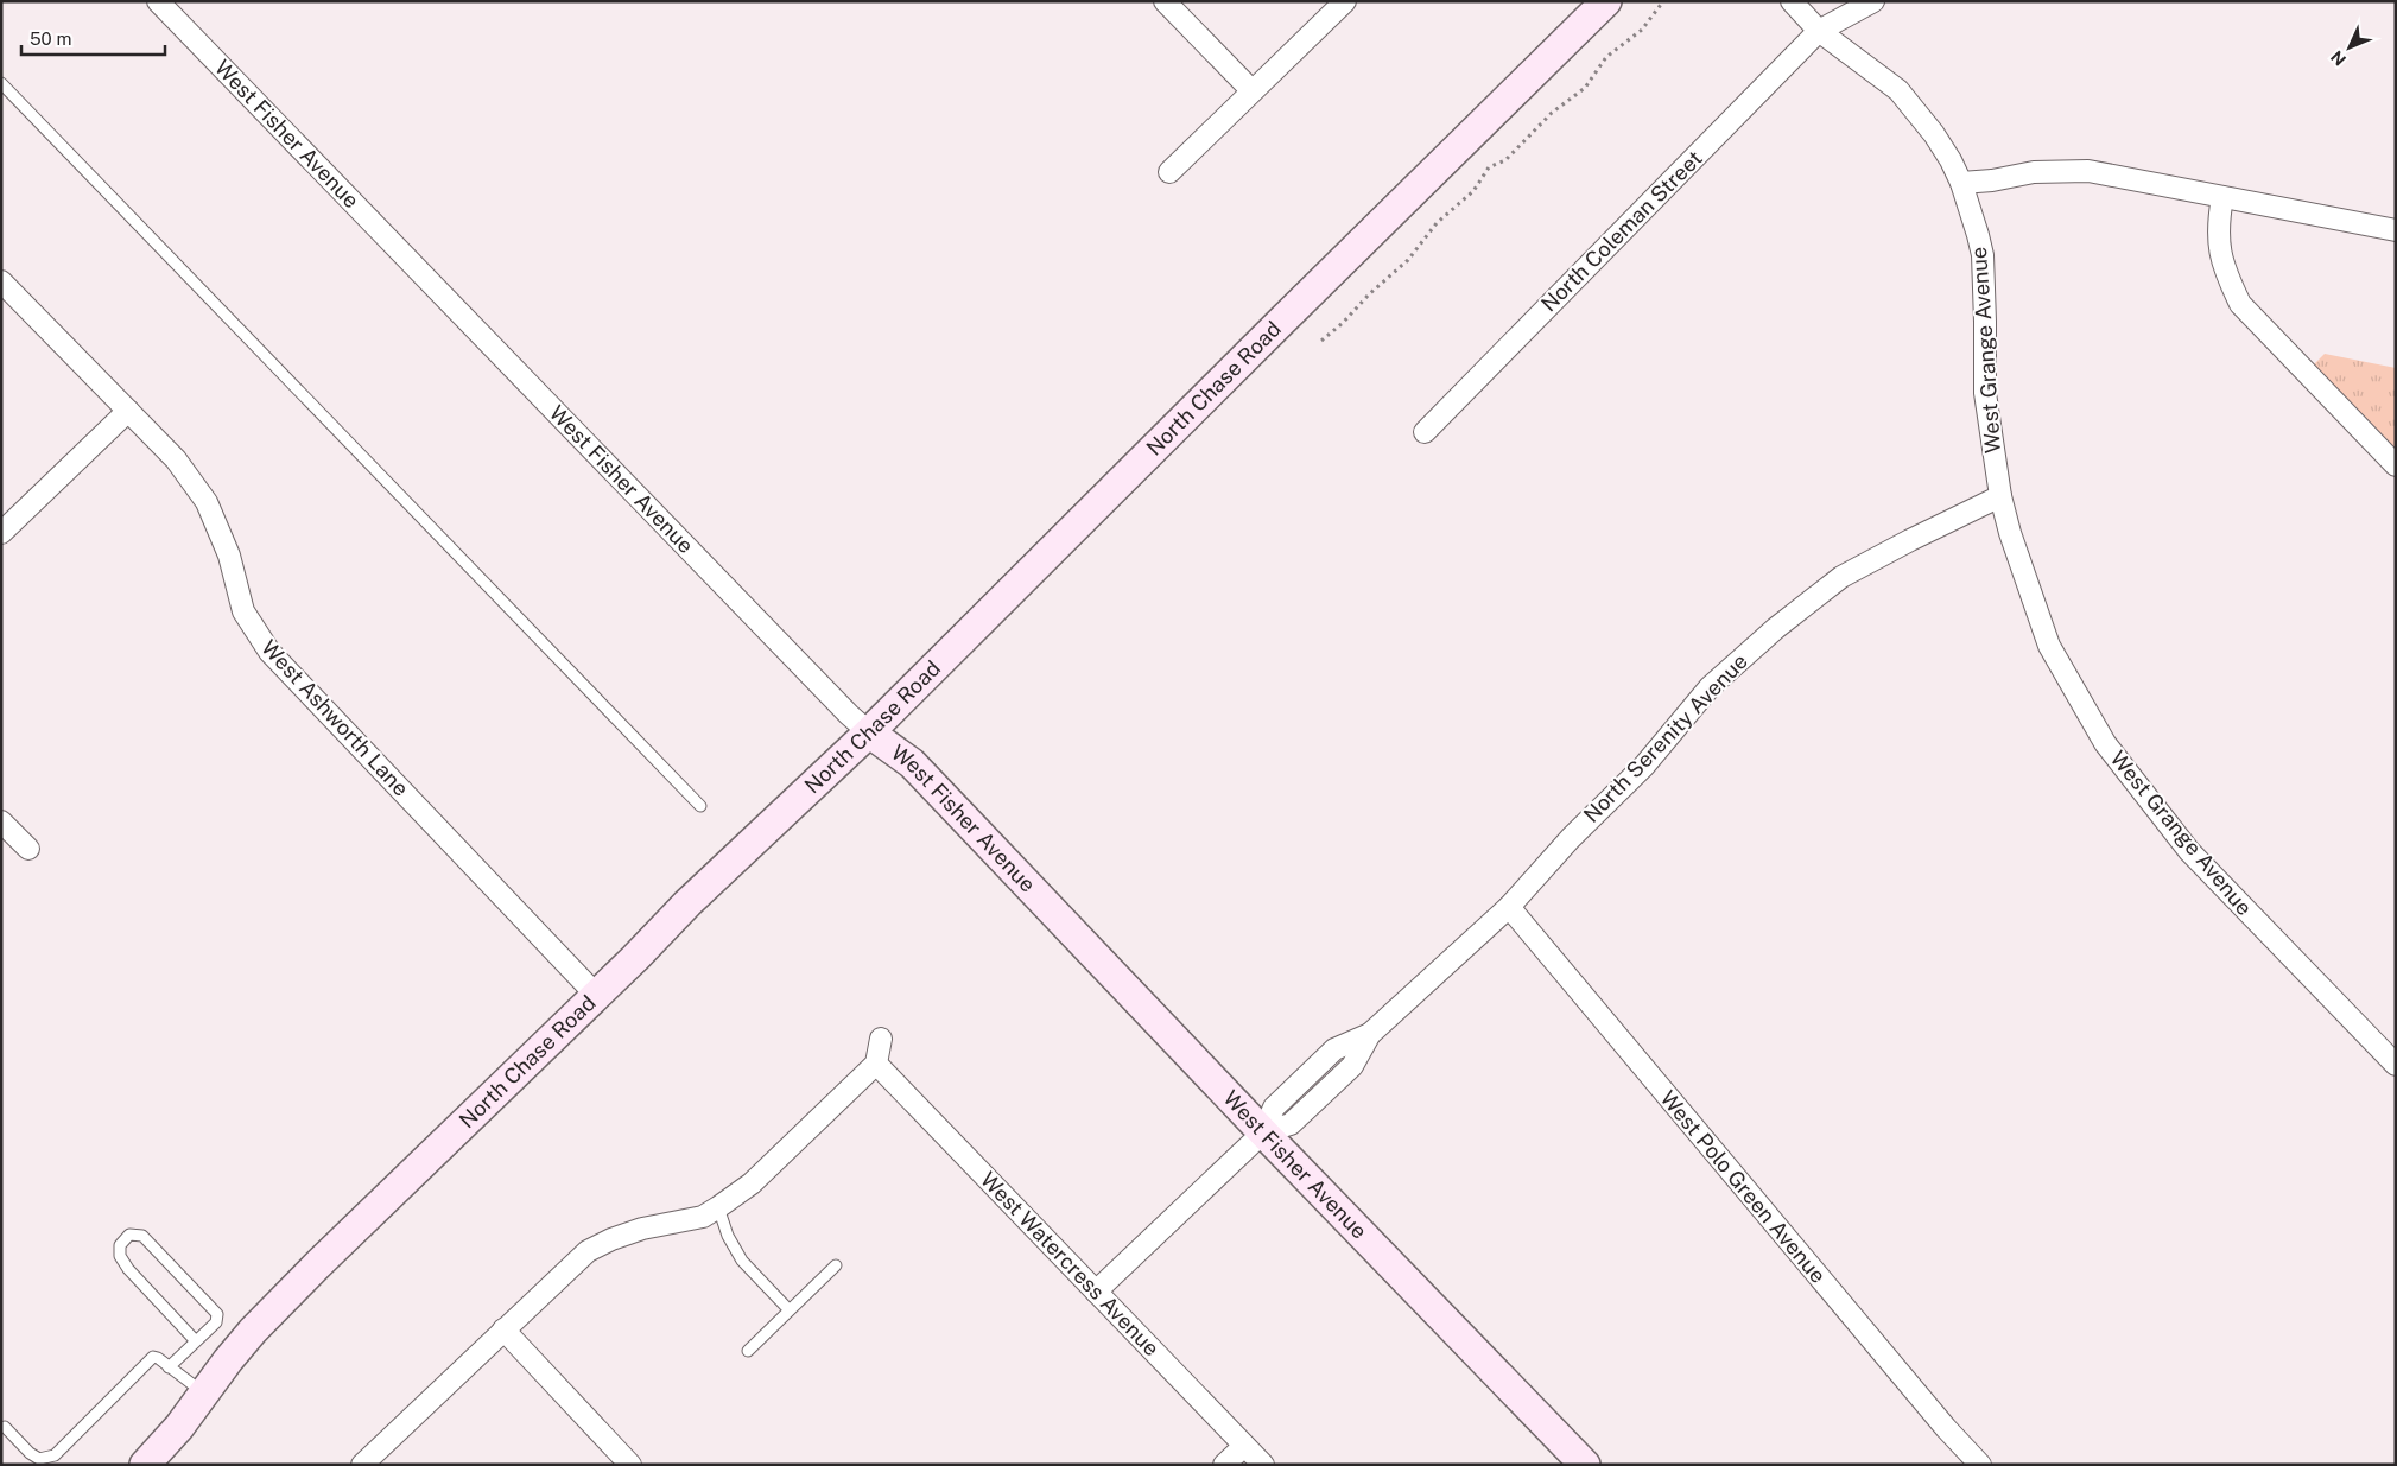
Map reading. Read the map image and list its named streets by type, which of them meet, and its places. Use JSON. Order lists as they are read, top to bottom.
{
  "streets": {
    "street": [
      "West Fisher Avenue",
      "North Coleman Street",
      "West Grange Avenue",
      "North Chase Road",
      "West Ashworth Lane",
      "North Serenity Avenue",
      "West Polo Green Avenue",
      "West Watercress Avenue"
    ]
  },
  "crossings": [
    ["West Fisher Avenue", "North Chase Road"],
    ["West Fisher Avenue", "North Serenity Avenue"],
    ["North Coleman Street", "West Grange Avenue"],
    ["West Grange Avenue", "North Serenity Avenue"],
    ["North Chase Road", "West Ashworth Lane"],
    ["North Serenity Avenue", "West Polo Green Avenue"],
    ["North Serenity Avenue", "West Watercress Avenue"]
  ],
  "scale_bar": "50 m",
  "north": "bottom left"
}
